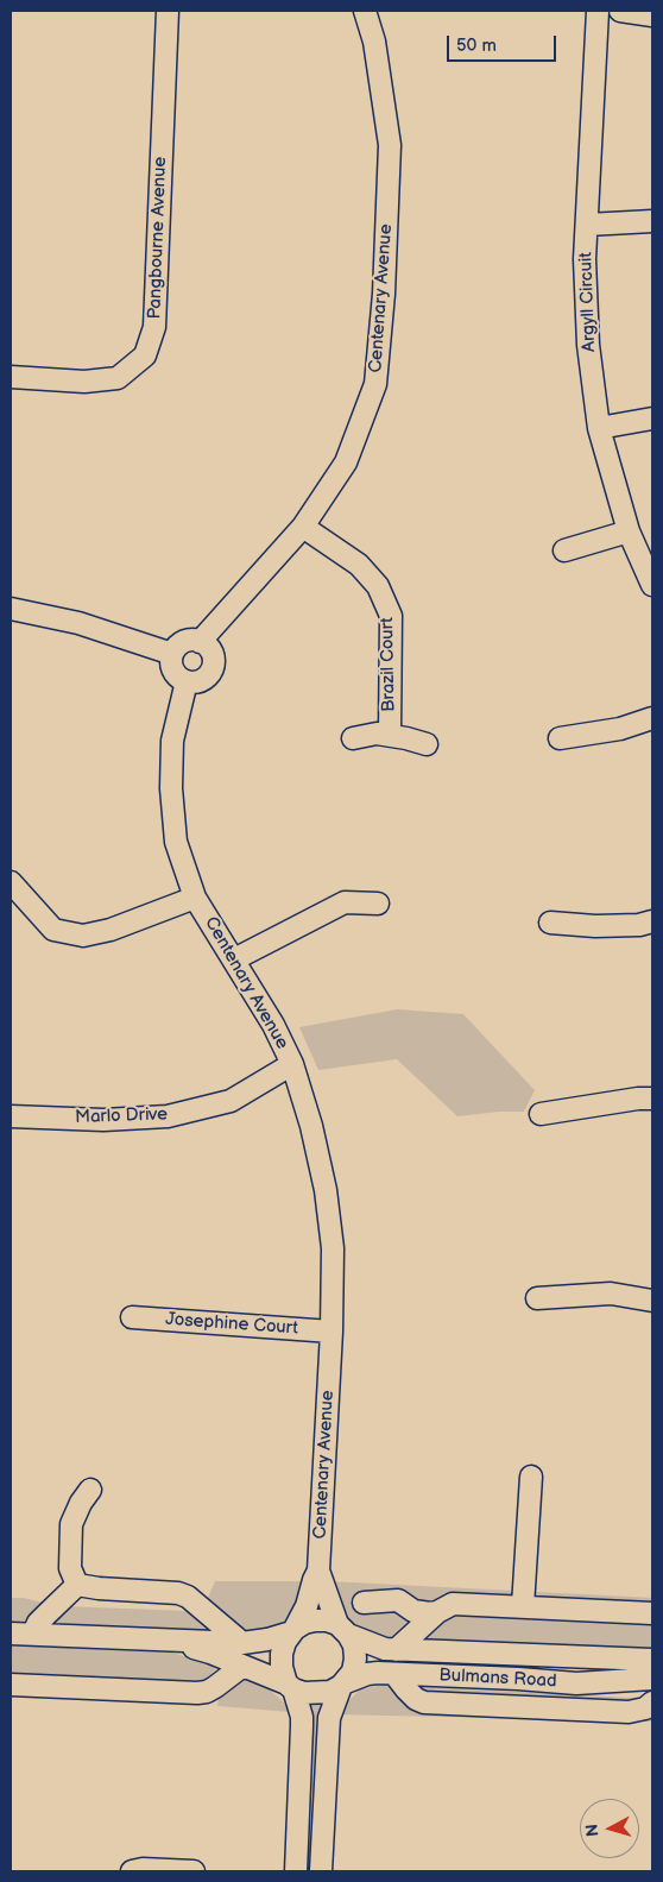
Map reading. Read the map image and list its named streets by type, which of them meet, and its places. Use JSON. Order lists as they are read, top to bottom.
{
  "streets": {
    "street": [
      "Pangbourne Avenue",
      "Centenary Avenue",
      "Argyll Circuit",
      "Brazil Court",
      "Marlo Drive",
      "Josephine Court",
      "Bulmans Road"
    ]
  },
  "crossings": [
    ["Centenary Avenue", "Brazil Court"],
    ["Centenary Avenue", "Marlo Drive"],
    ["Centenary Avenue", "Josephine Court"],
    ["Centenary Avenue", "Bulmans Road"]
  ],
  "scale_bar": "50 m",
  "north": "left"
}
